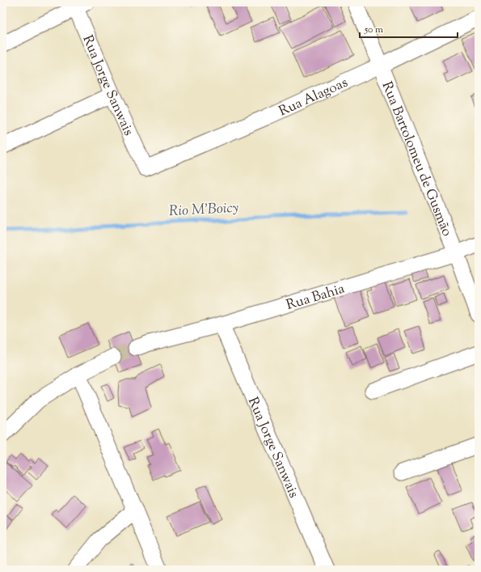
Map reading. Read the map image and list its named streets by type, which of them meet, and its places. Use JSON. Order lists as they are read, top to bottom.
{
  "streets": {
    "street": [
      "Rua Jorge Sanwais",
      "Rua Alagoas",
      "Rua Bartolomeu de Gusmão",
      "Rua Bahia"
    ]
  },
  "crossings": [
    ["Rua Jorge Sanwais", "Rua Alagoas"],
    ["Rua Jorge Sanwais", "Rua Bahia"],
    ["Rua Alagoas", "Rua Bartolomeu de Gusmão"],
    ["Rua Bartolomeu de Gusmão", "Rua Bahia"]
  ],
  "water": ["Rio M'Boicy"],
  "scale_bar": "50 m"
}
